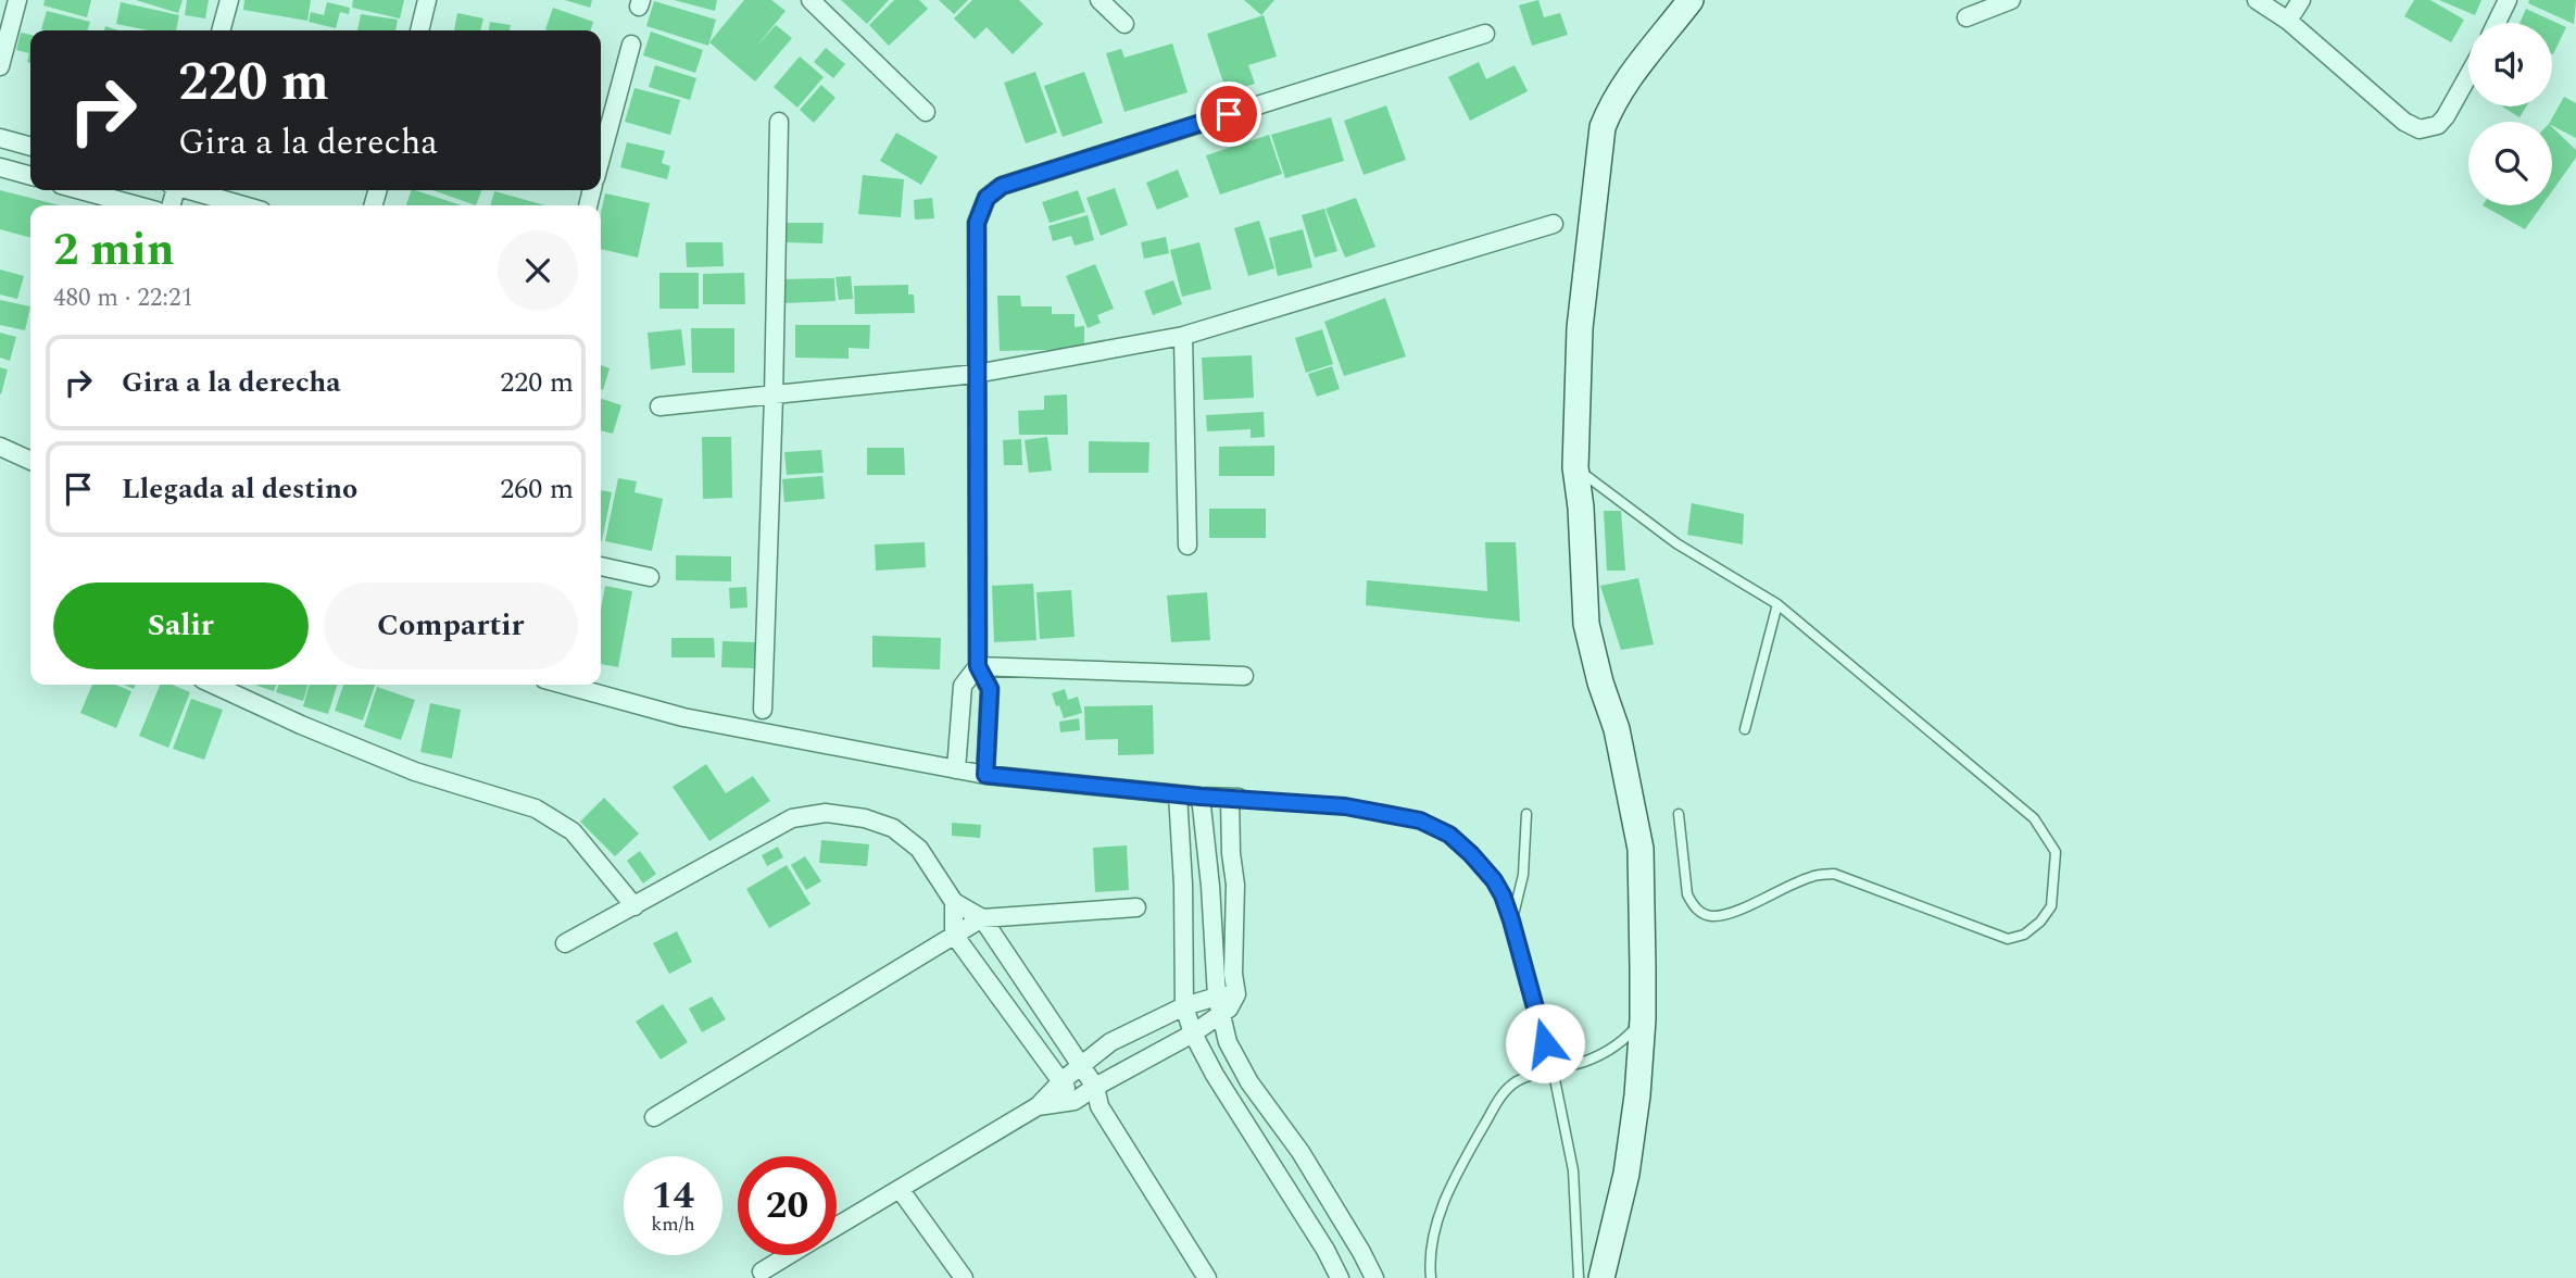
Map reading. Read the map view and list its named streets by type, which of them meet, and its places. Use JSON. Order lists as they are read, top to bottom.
{
  "page": {
    "turn": ["220 m", "Gira a la derecha"],
    "heading": ["2 min", "480 m · 22:21"],
    "list": [
      {
        "name": "Gira a la derecha",
        "value": "220 m"
      },
      {
        "name": "Llegada al destino",
        "value": "260 m"
      }
    ],
    "buttons": ["Salir", "Compartir"],
    "speed": "14 km/h",
    "limit": "20"
  }
}
